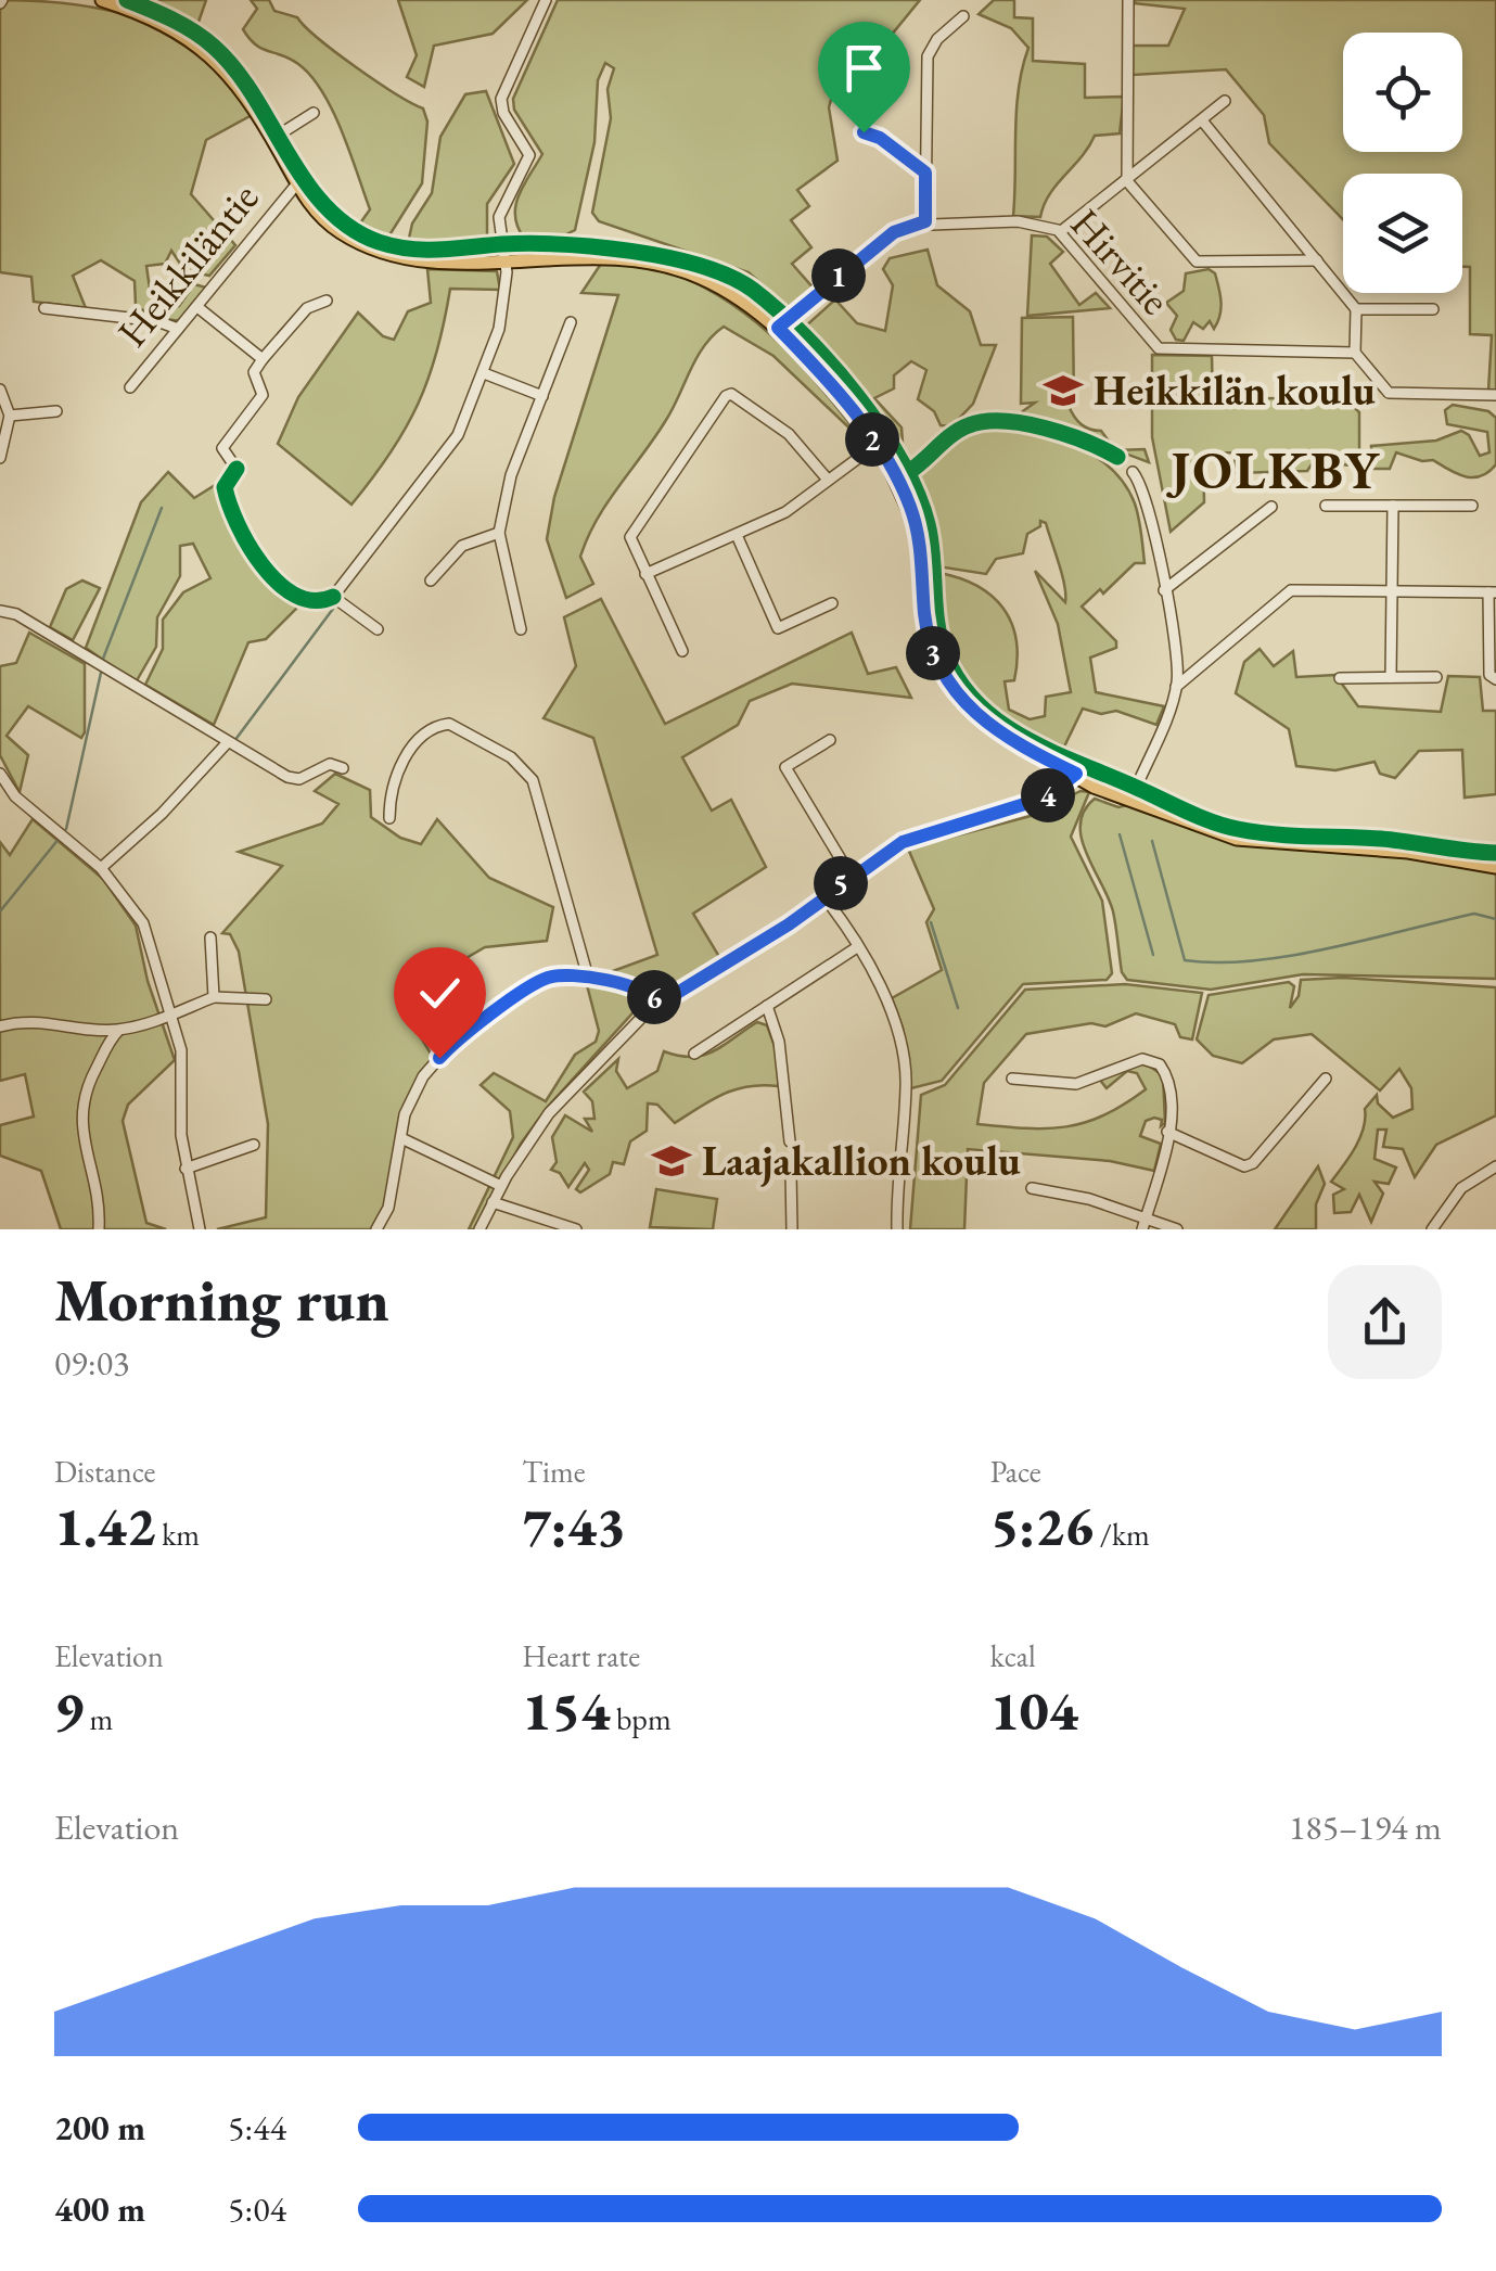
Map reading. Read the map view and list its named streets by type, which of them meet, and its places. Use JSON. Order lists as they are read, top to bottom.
{
  "streets": {
    "street": ["Hirvitie", "Heikkiläntie"]
  },
  "districts": ["JOLKBY"],
  "places": {
    "school or university": ["Heikkilän koulu", "Laajakallion koulu"]
  },
  "page": {
    "pins": [
      "1",
      "2",
      "3",
      "4",
      "5",
      "6"
    ],
    "heading": ["Morning run", "09:03"],
    "stats": [
      ["Distance", "1.42 km"],
      ["Time", "7:43"],
      ["Pace", "5:26 /km"],
      ["Elevation", "9 m"],
      ["Heart rate", "154 bpm"],
      ["kcal", "104"]
    ],
    "chart": ["Elevation", "185–194 m"],
    "list": [
      {
        "name": "200 m",
        "note": "5:44"
      },
      {
        "name": "400 m",
        "note": "5:04"
      }
    ]
  }
}
